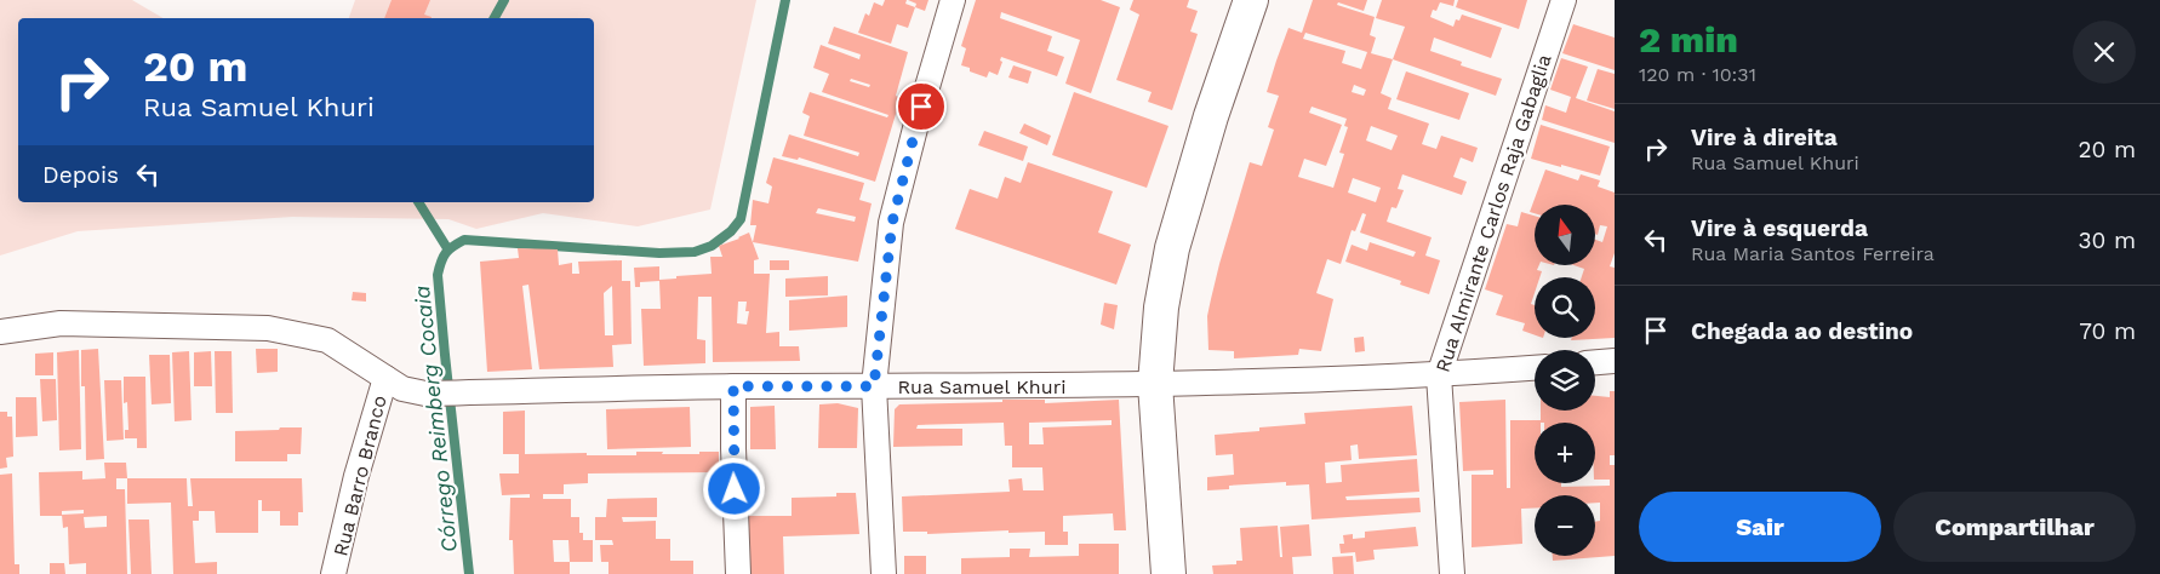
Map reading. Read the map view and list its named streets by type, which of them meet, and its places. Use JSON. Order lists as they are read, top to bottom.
{
  "streets": {
    "street": ["Rua Almirante Carlos Raja Gabaglia", "Rua Samuel Khuri", "Rua Barro Branco"]
  },
  "crossings": [
    ["Rua Almirante Carlos Raja Gabaglia", "Rua Samuel Khuri"],
    ["Rua Samuel Khuri", "Rua Barro Branco"]
  ],
  "water": ["Córrego Reimberg Cocaia"],
  "north": "top",
  "page": {
    "heading": ["2 min", "120 m · 10:31"],
    "turn": ["20 m", "Rua Samuel Khuri"],
    "list": [
      {
        "name": "Vire à direita",
        "note": "Rua Samuel Khuri",
        "value": "20 m"
      },
      {
        "name": "Vire à esquerda",
        "note": "Rua Maria Santos Ferreira",
        "value": "30 m"
      },
      {
        "name": "Chegada ao destino",
        "value": "70 m"
      }
    ],
    "then": "Depois",
    "map_buttons": ["+", "−"],
    "buttons": ["Sair", "Compartilhar"]
  }
}
